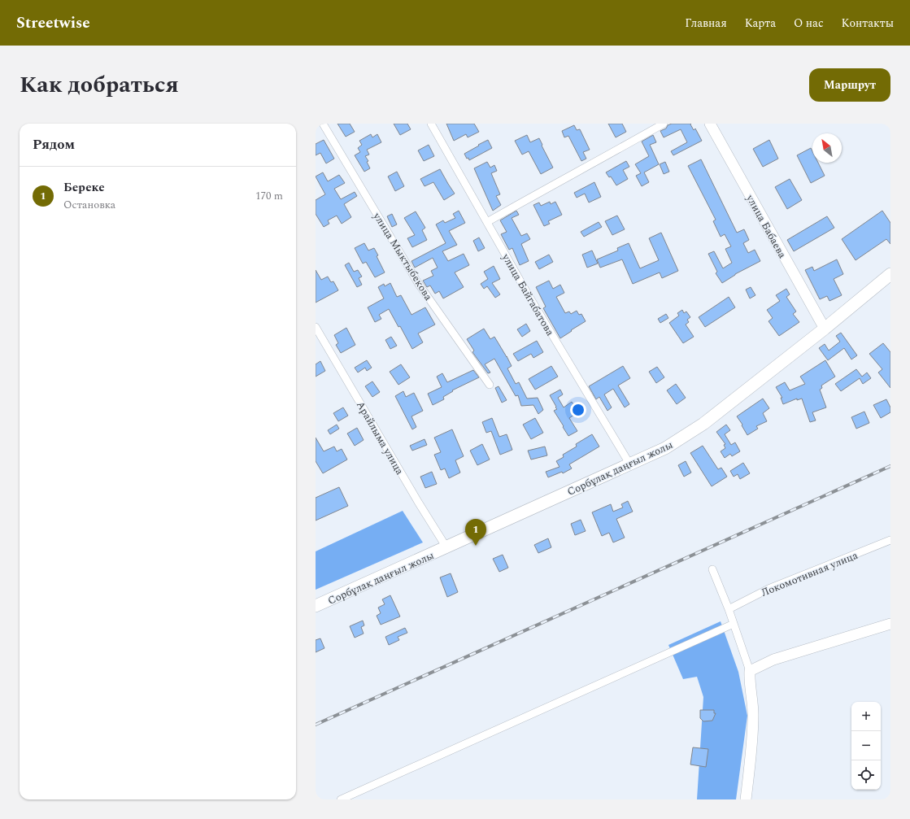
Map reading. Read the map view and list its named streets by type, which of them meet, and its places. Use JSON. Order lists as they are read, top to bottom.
{
  "streets": {
    "main road": ["улица Бабаева", "Сорбұлақ даңғыл жолы"],
    "street": [
      "улица Мыктыбекова",
      "улица Байгабатова",
      "Арайлыма улица",
      "Локомотивная улица"
    ]
  },
  "crossings": [
    ["улица Бабаева", "Сорбұлақ даңғыл жолы"],
    ["улица Байгабатова", "Сорбұлақ даңғыл жолы"],
    ["Арайлыма улица", "Сорбұлақ даңғыл жолы"]
  ],
  "north": "top left",
  "page": {
    "header": "Streetwise",
    "nav": [
      "Главная",
      "Карта",
      "О нас",
      "Контакты"
    ],
    "title": "Как добраться",
    "buttons": "Маршрут",
    "heading": "Рядом",
    "list": [
      {
        "mark": "1",
        "name": "Береке",
        "note": "Остановка",
        "value": "170 m"
      }
    ],
    "pins": "1",
    "map_buttons": ["+", "−"]
  }
}
